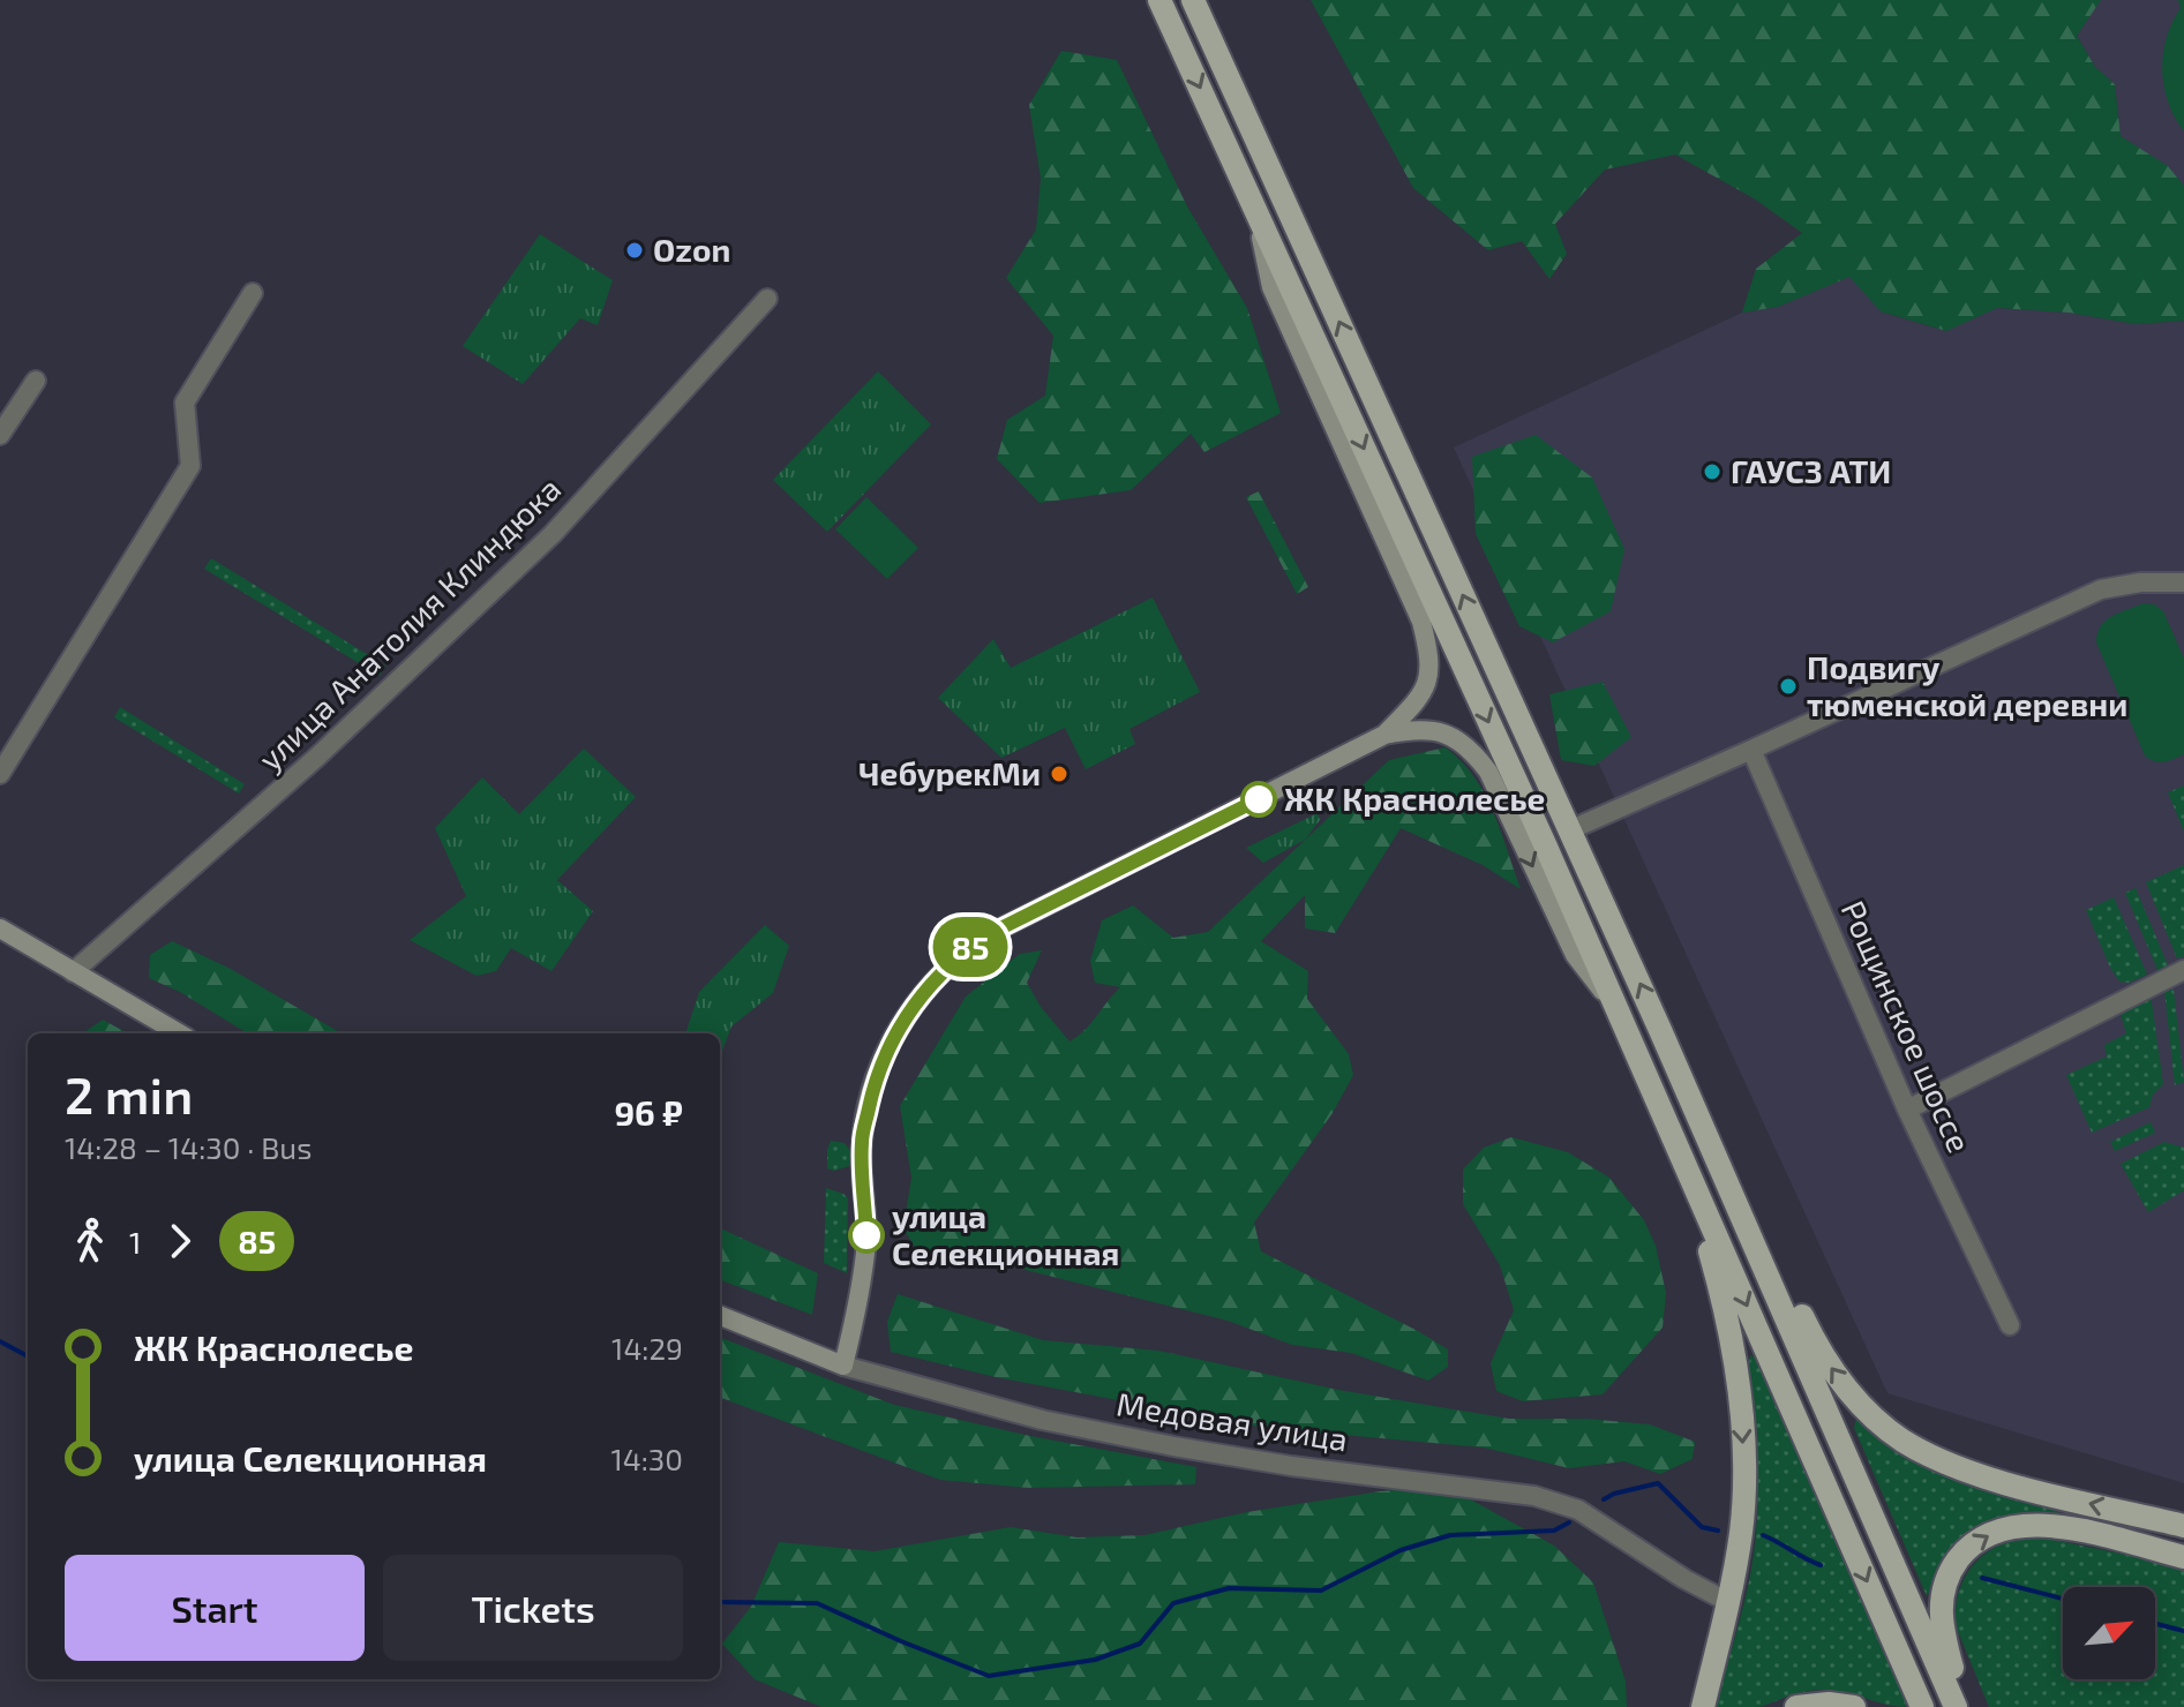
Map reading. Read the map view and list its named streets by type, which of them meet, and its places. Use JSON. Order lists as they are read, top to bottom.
{
  "streets": {
    "street": ["улица Анатолия Клиндюка", "Рощинское шоссе", "Медовая улица"]
  },
  "places": [
    "Ozon",
    "ГАУСЗ АТИ",
    "Подвигу тюменской деревни",
    "ЧебурекМи",
    "ЖК Краснолесье",
    "улица Селекционная"
  ],
  "lines": ["bus line 85"],
  "north": "top right",
  "page": {
    "on_map": "85",
    "heading": ["2 min", "14:28 – 14:30 · Bus", "96 ₽"],
    "legs": ["1", "85"],
    "list": [
      {
        "name": "ЖК Краснолесье",
        "value": "14:29"
      },
      {
        "name": "улица Селекционная",
        "value": "14:30"
      }
    ],
    "buttons": ["Start", "Tickets"]
  }
}
